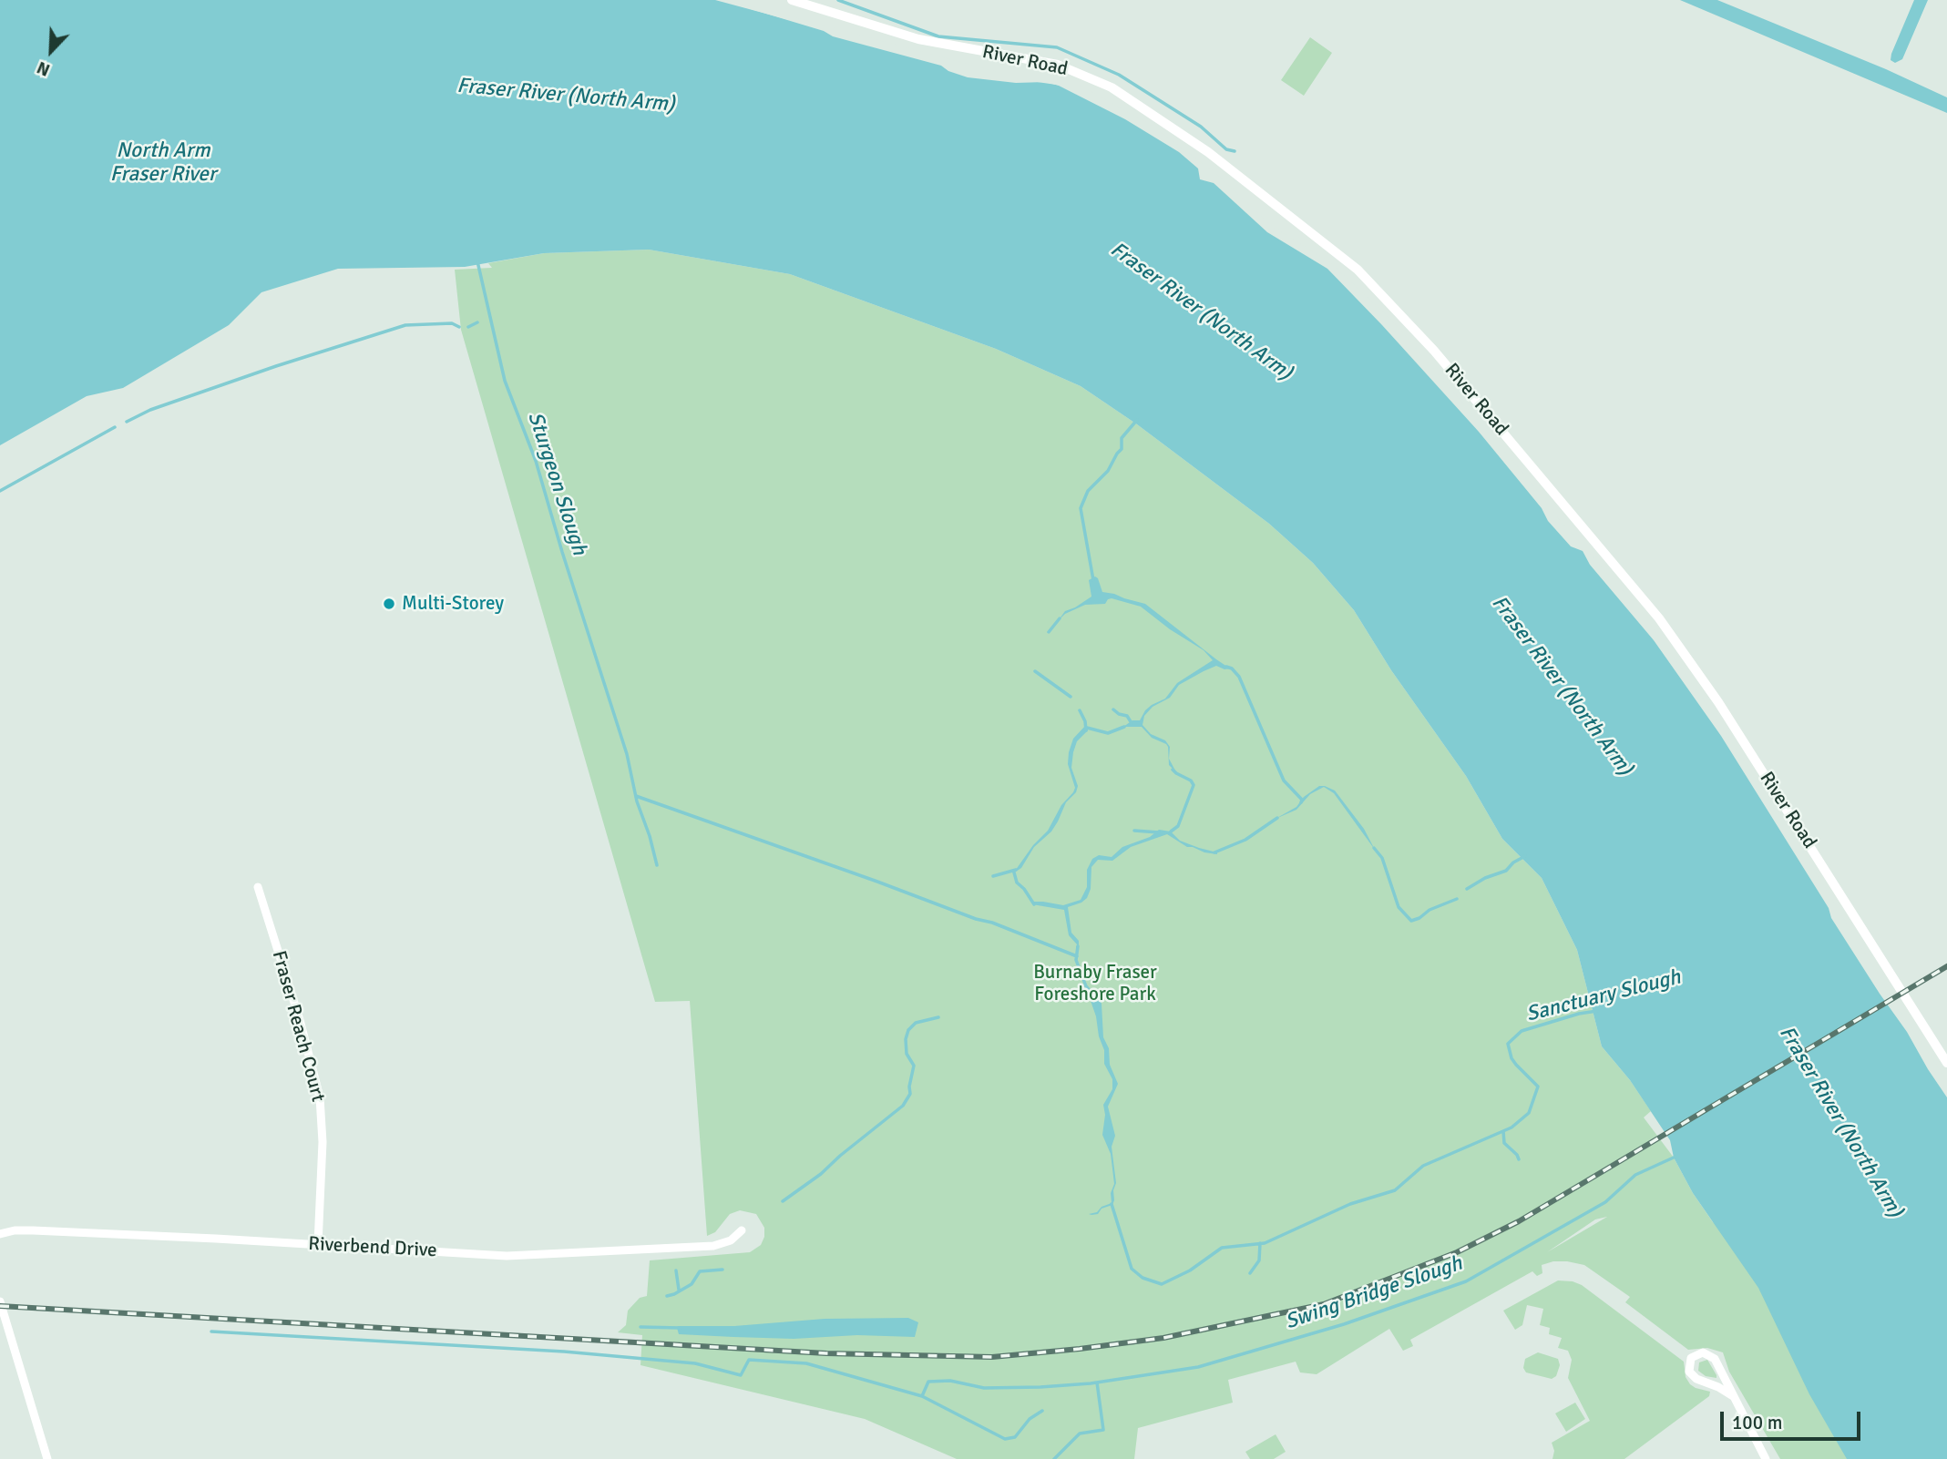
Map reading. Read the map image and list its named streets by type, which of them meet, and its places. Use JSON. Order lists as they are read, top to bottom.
{
  "streets": {
    "street": ["River Road", "Fraser Reach Court", "Riverbend Drive"]
  },
  "crossings": [
    ["Fraser Reach Court", "Riverbend Drive"]
  ],
  "water": [
    "Fraser River (North Arm)",
    "North Arm Fraser River",
    "Sturgeon Slough",
    "Sanctuary Slough",
    "Swing Bridge Slough"
  ],
  "parks": ["Burnaby Fraser Foreshore Park"],
  "places": ["Multi-Storey"],
  "scale_bar": "100 m",
  "north": "bottom left"
}
